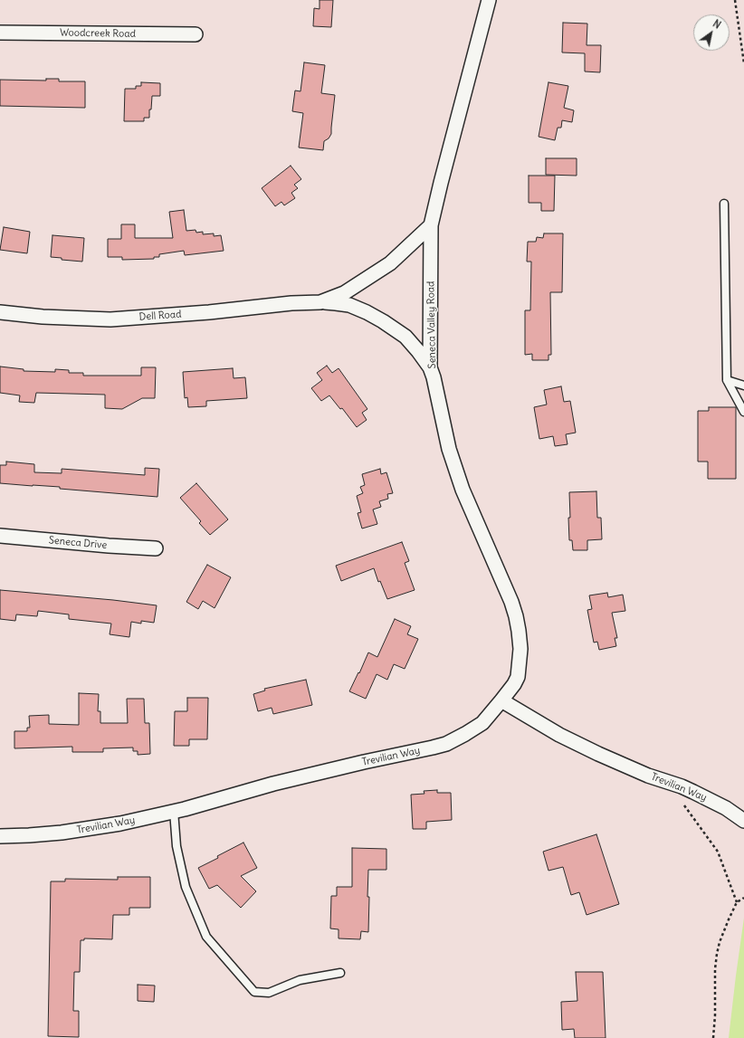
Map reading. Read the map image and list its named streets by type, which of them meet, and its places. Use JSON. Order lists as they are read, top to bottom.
{
  "streets": {
    "street": [
      "Woodcreek Road",
      "Dell Road",
      "Seneca Valley Road",
      "Seneca Drive",
      "Trevilian Way"
    ]
  },
  "crossings": [
    ["Dell Road", "Seneca Valley Road"],
    ["Seneca Valley Road", "Trevilian Way"]
  ],
  "north": "top right"
}
